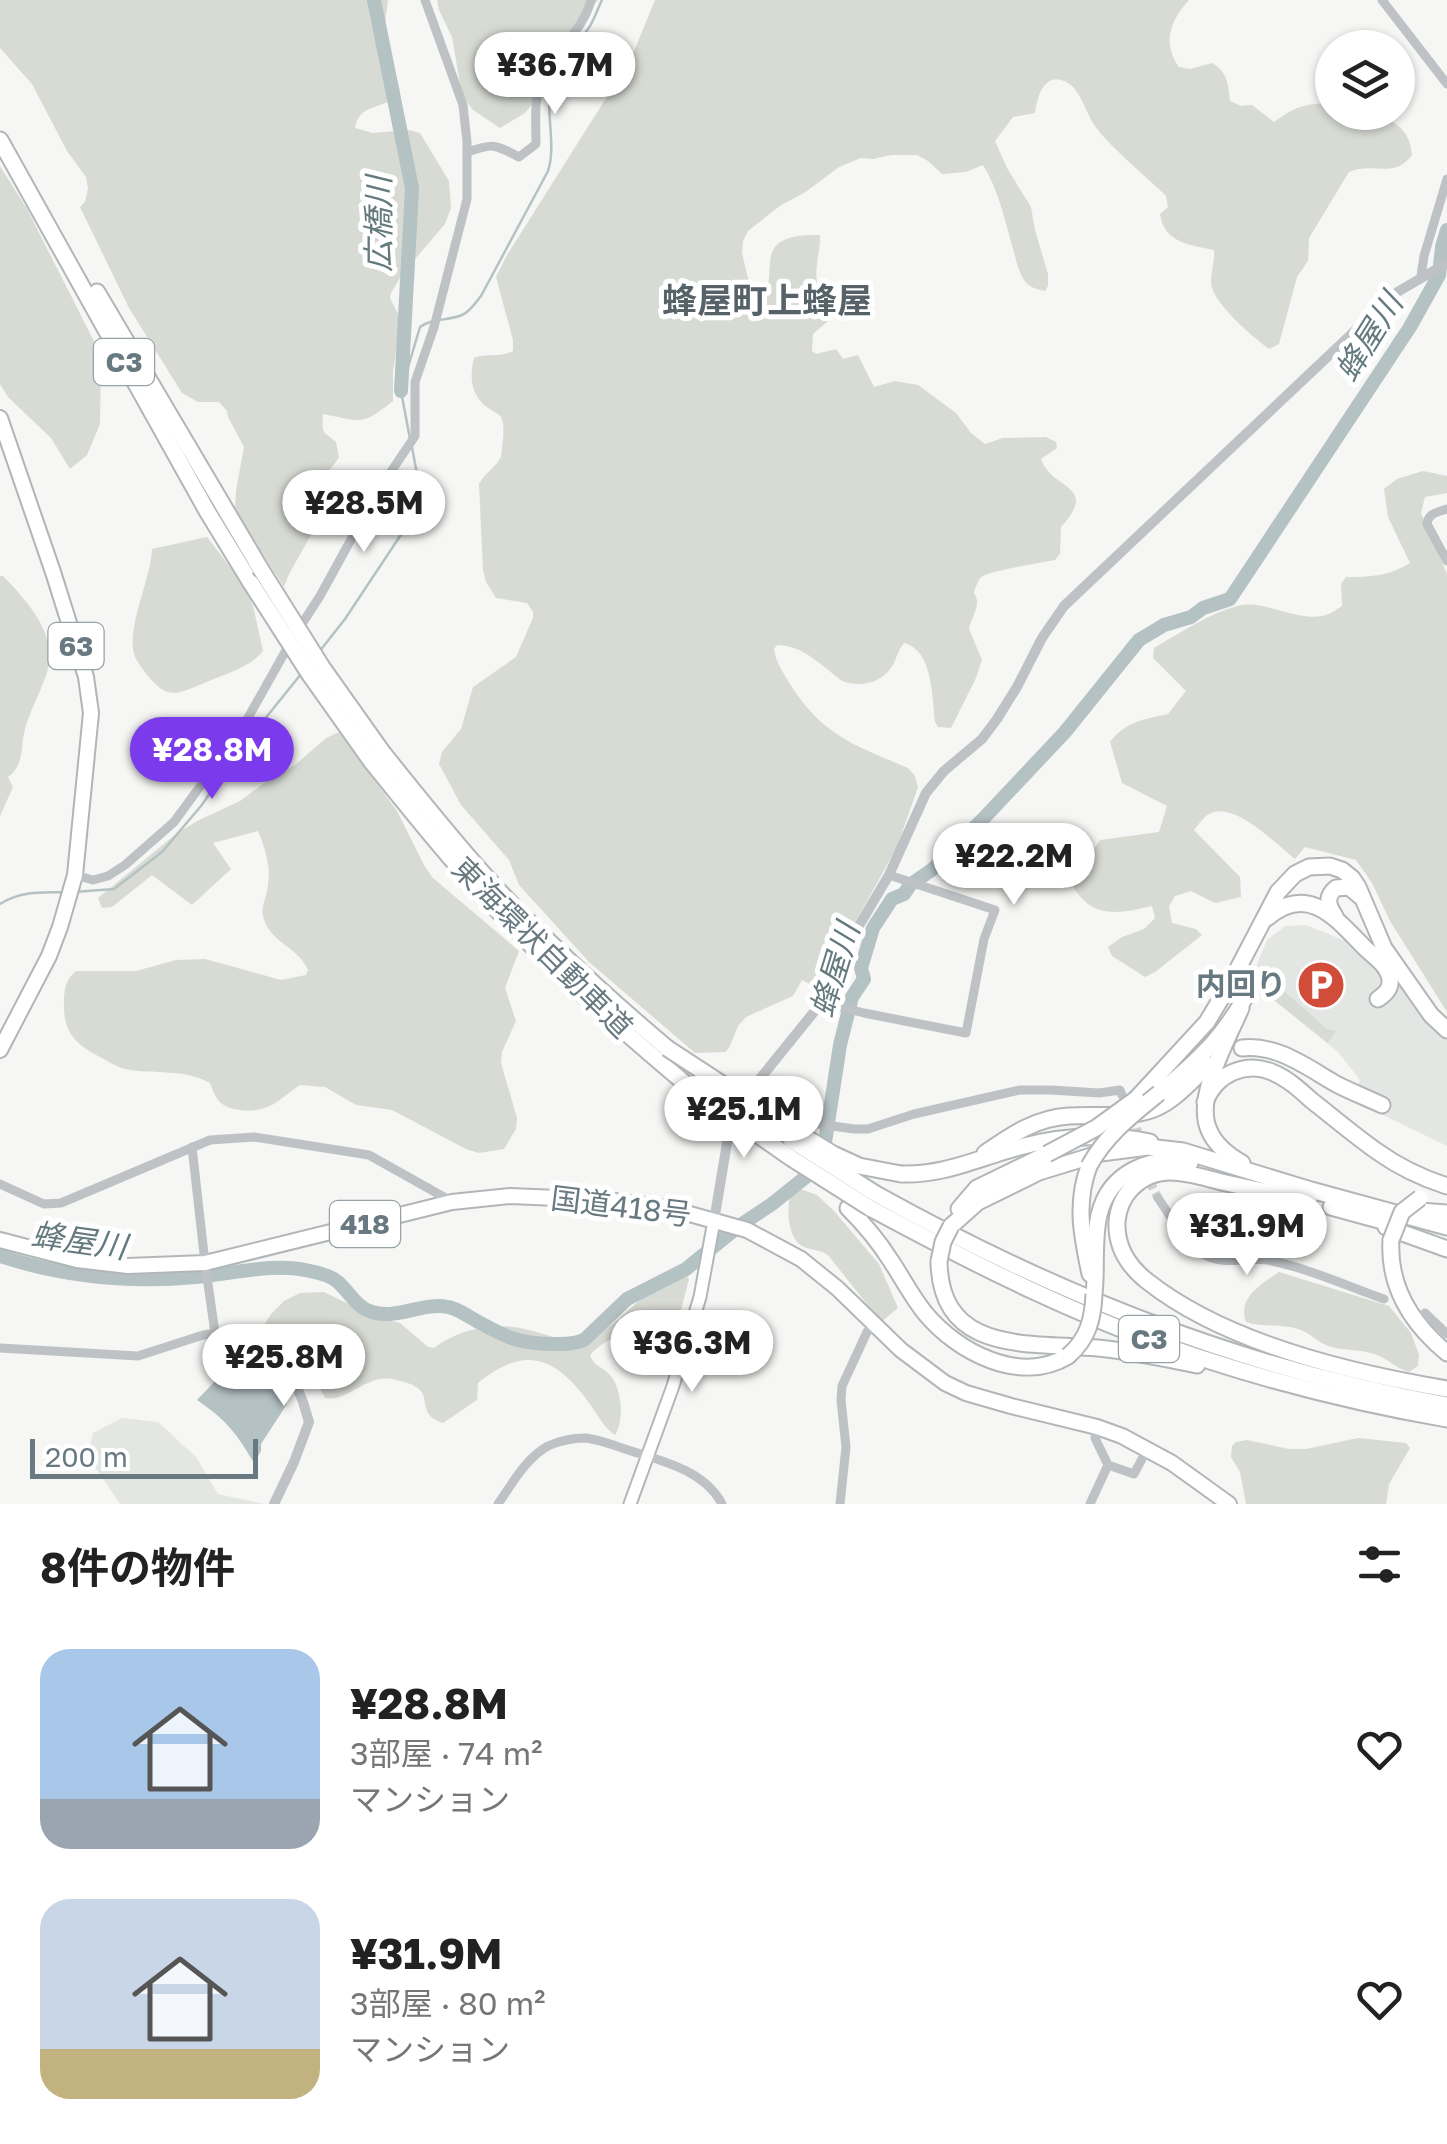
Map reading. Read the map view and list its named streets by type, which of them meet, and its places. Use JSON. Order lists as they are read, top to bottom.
{
  "streets": {
    "highway": ["C3", "東海環状自動車道"],
    "main road": ["63", "国道418号", "418"]
  },
  "districts": ["蜂屋町上蜂屋"],
  "water": ["広橋川", "蜂屋川"],
  "places": {
    "parking": ["内回り"]
  },
  "scale_bar": "200 m",
  "page": {
    "price": [
      "¥36.7M",
      "¥28.5M",
      "¥28.8M",
      "¥22.2M",
      "¥25.1M",
      "¥31.9M",
      "¥36.3M",
      "¥25.8M"
    ],
    "scale": "200 m",
    "heading": "8件の物件",
    "list": [
      {
        "name": "¥28.8M",
        "note": "3部屋 · 74 m² · マンション"
      },
      {
        "name": "¥31.9M",
        "note": "3部屋 · 80 m² · マンション"
      }
    ]
  }
}
